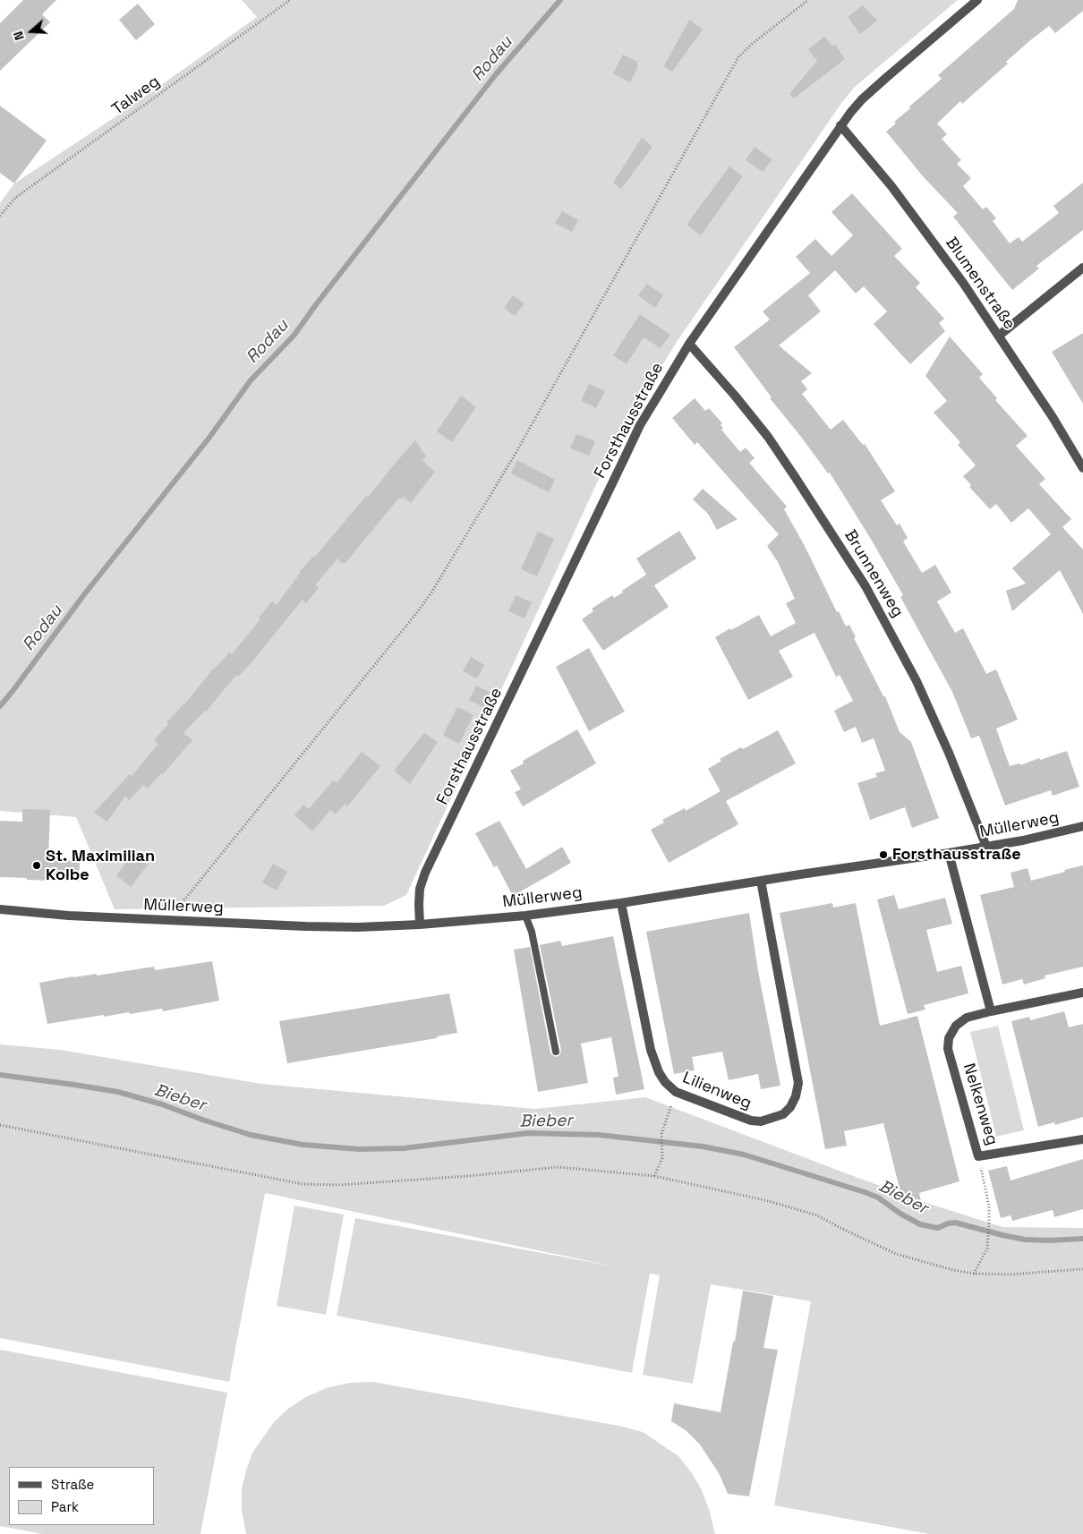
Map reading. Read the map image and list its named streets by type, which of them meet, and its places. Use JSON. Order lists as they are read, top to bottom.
{
  "streets": {
    "street": [
      "Blumenstraße",
      "Forsthausstraße",
      "Brunnenweg",
      "Müllerweg",
      "Lilienweg",
      "Nelkenweg"
    ],
    "path": ["Talweg"]
  },
  "crossings": [
    ["Blumenstraße", "Forsthausstraße"],
    ["Forsthausstraße", "Brunnenweg"],
    ["Forsthausstraße", "Müllerweg"],
    ["Brunnenweg", "Müllerweg"],
    ["Müllerweg", "Lilienweg"]
  ],
  "water": ["Rodau", "Bieber"],
  "places": ["Forsthausstraße", "St. Maximilian Kolbe"],
  "legend": ["Straße", "Park"],
  "north": "left"
}
